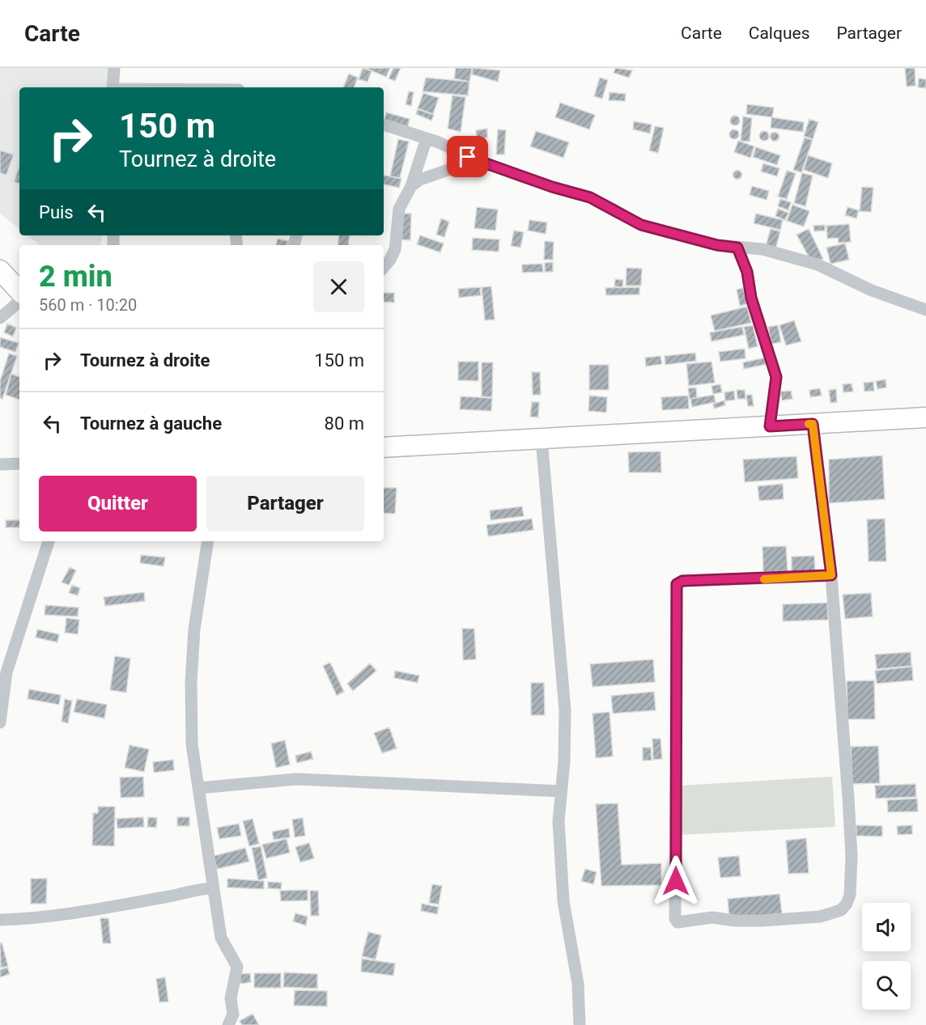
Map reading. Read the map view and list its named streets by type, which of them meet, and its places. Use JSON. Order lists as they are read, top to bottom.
{
  "page": {
    "header": "Carte",
    "nav": ["Carte", "Calques", "Partager"],
    "turn": ["150 m", "Tournez à droite"],
    "then": "Puis",
    "heading": ["2 min", "560 m · 10:20"],
    "list": [
      {
        "name": "Tournez à droite",
        "value": "150 m"
      },
      {
        "name": "Tournez à gauche",
        "value": "80 m"
      }
    ],
    "buttons": ["Quitter", "Partager"]
  }
}
